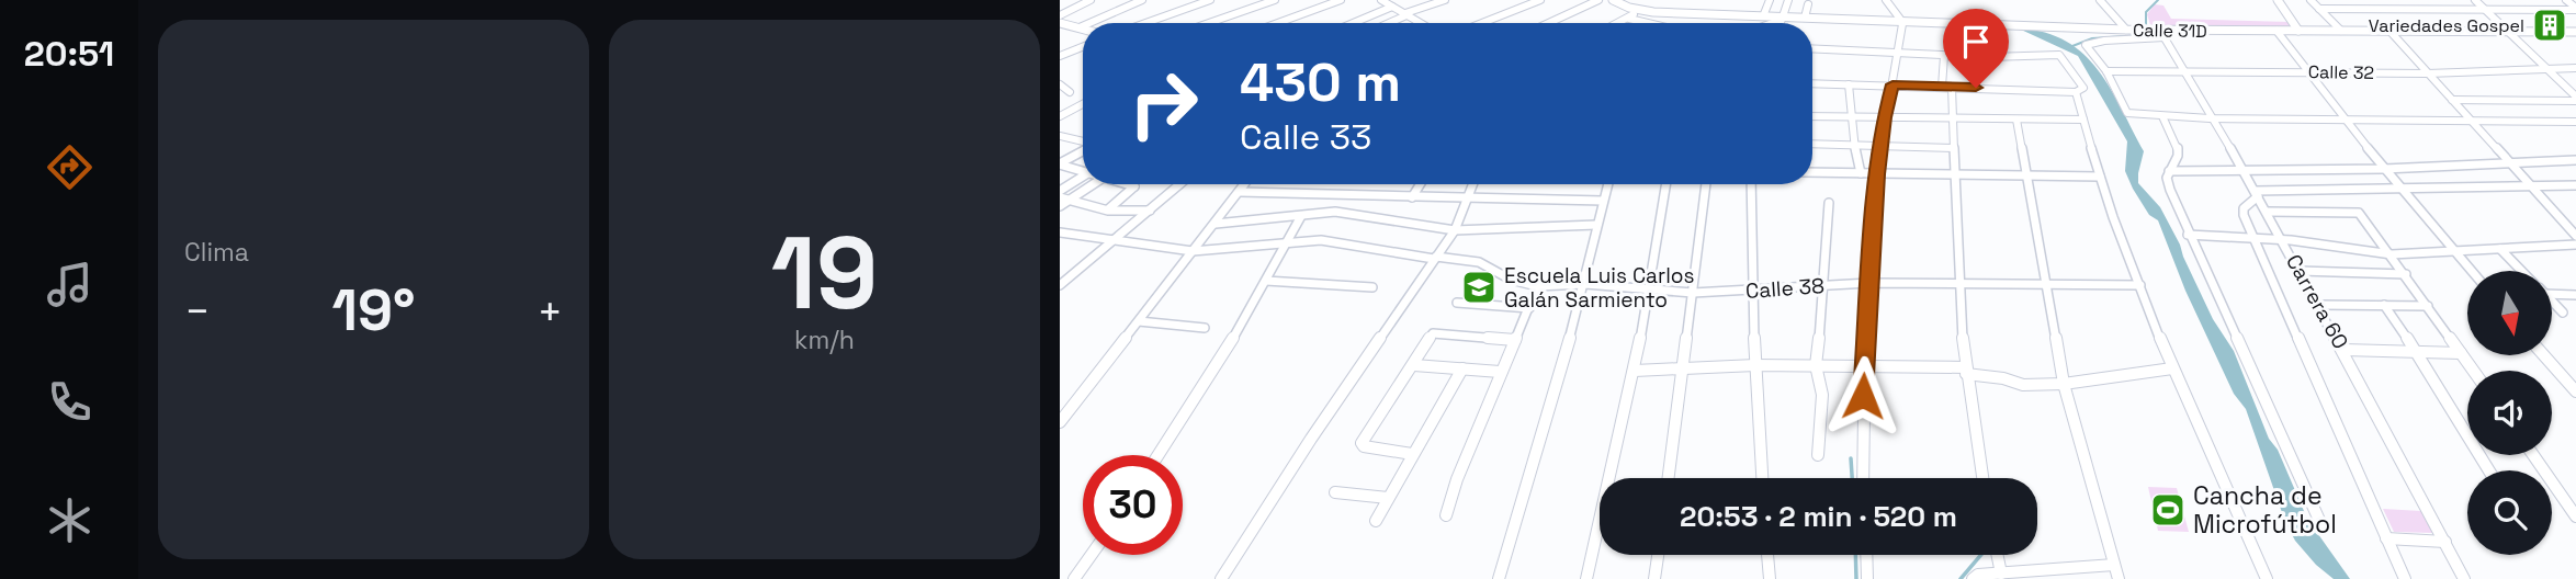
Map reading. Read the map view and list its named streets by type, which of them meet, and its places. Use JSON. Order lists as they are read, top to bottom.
{
  "streets": {
    "street": [
      "Calle 31D",
      "Calle 32",
      "Calle 38",
      "Carrera 60"
    ]
  },
  "crossings": [
    ["Calle 31D", "Carrera 60"],
    ["Calle 32", "Carrera 60"]
  ],
  "places": {
    "building": ["Variedades Gospel"],
    "school or university": ["Escuela Luis Carlos Galán Sarmiento"],
    "sports": ["Cancha de Microfútbol"]
  },
  "north": "bottom",
  "page": {
    "tabs": "20:51",
    "tile": [
      "Clima",
      ["19", "km/h"]
    ],
    "turn": ["430 m", "Calle 33"],
    "heat": ["−", "19°", "+"],
    "limit": "30",
    "trip": "20:53 · 2 min · 520 m"
  }
}
